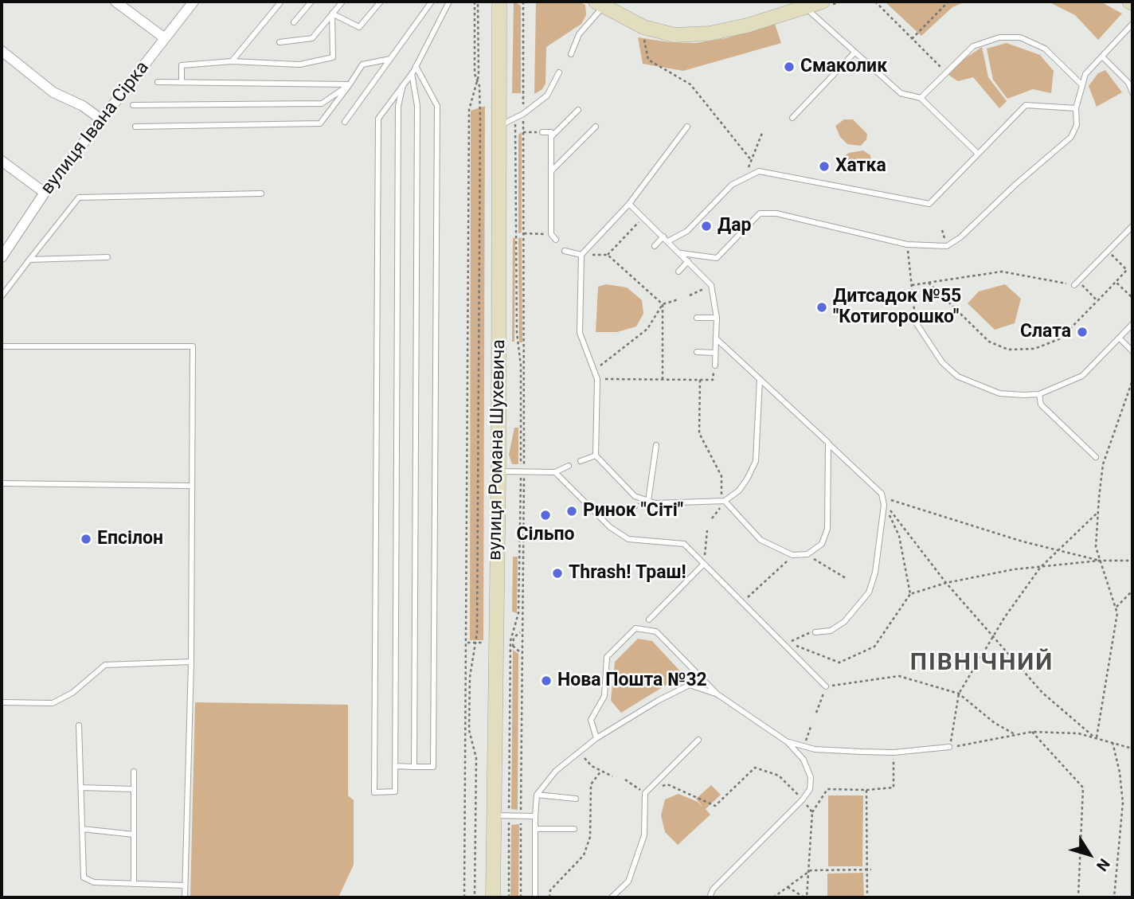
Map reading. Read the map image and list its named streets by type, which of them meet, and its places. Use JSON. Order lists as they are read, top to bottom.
{
  "streets": {
    "main road": ["вулиця Романа Шухевича"],
    "street": ["вулиця Івана Сірка"]
  },
  "districts": ["ПІВНІЧНИЙ"],
  "places": [
    "Смаколик",
    "Хатка",
    "Дар",
    "Дитсадок №55 \"Котигорошко\"",
    "Слата",
    "Ринок \"Сіті\"",
    "Сільпо",
    "Епсілон",
    "Thrash! Траш!",
    "Нова Пошта №32"
  ],
  "north": "bottom right"
}
